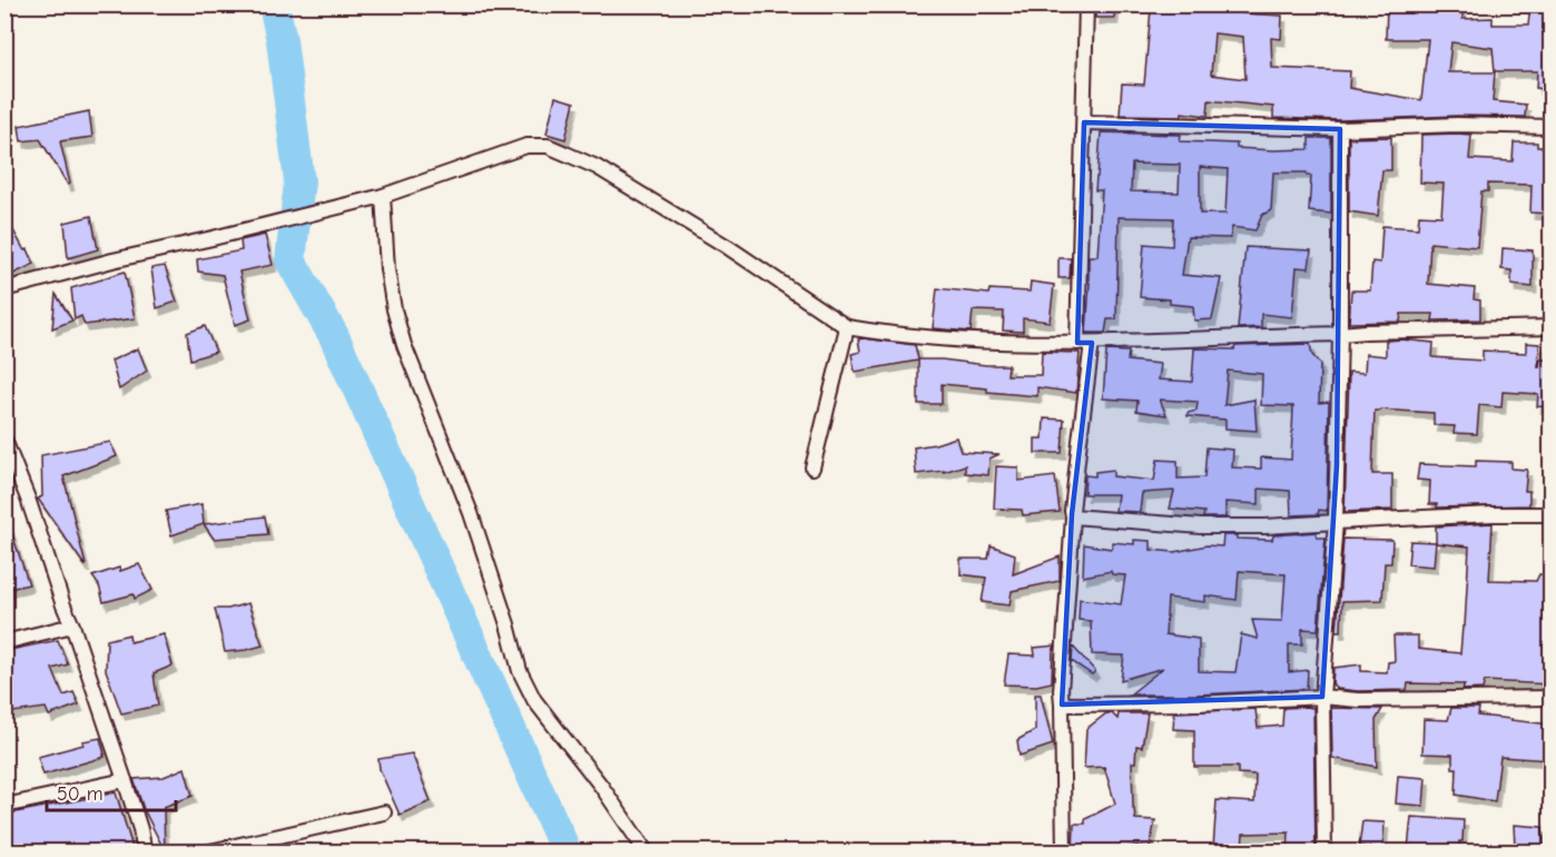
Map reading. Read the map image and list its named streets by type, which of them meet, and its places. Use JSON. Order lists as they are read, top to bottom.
{
  "scale_bar": "50 m"
}
